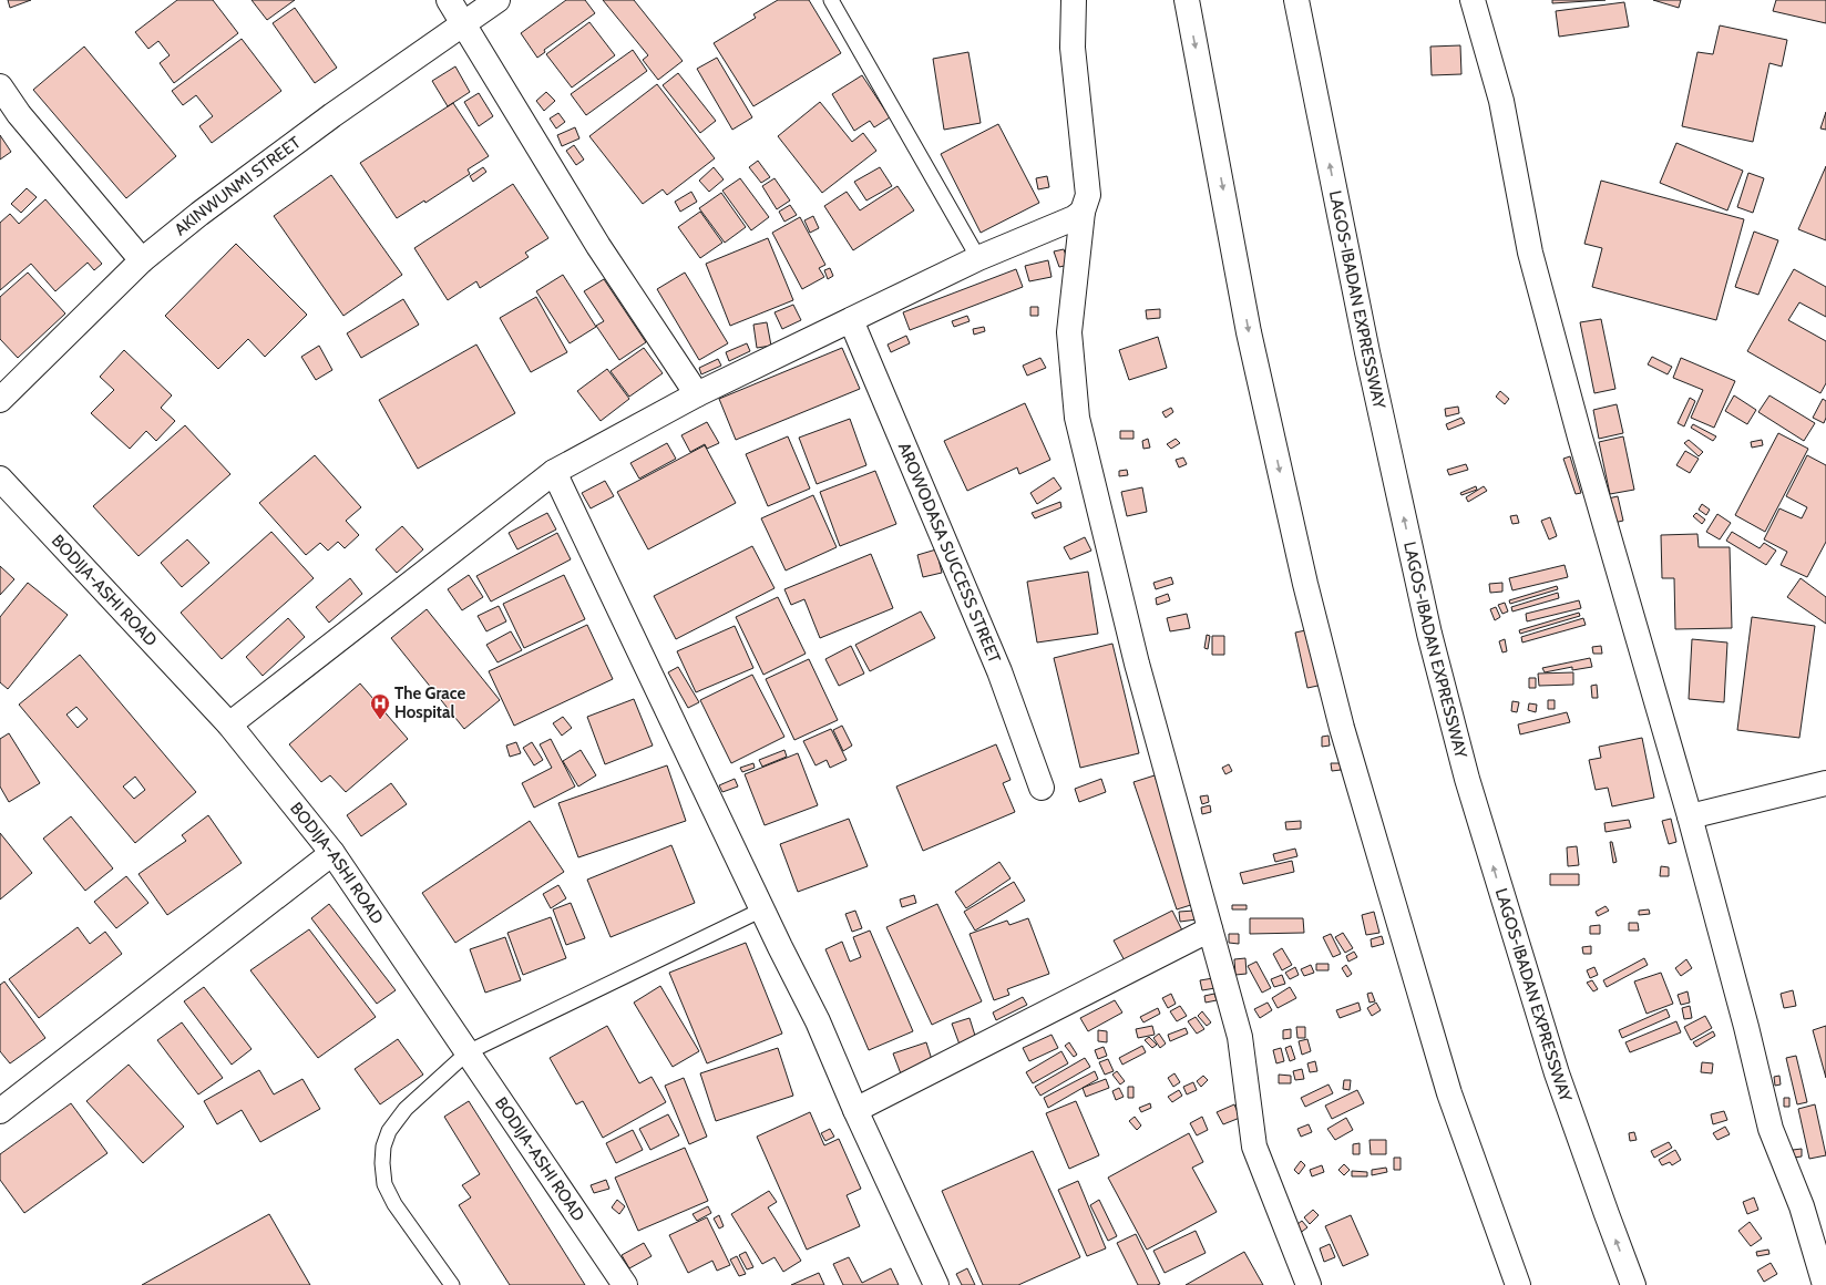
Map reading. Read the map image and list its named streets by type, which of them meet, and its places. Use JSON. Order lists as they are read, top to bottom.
{
  "streets": {
    "main road": [
      "AKINWUNMI STREET",
      "LAGOS-IBADAN EXPRESSWAY",
      "AROWODASA SUCCESS STREET",
      "BODIJA-ASHI ROAD"
    ]
  },
  "places": {
    "hospital": ["The Grace Hospital"]
  }
}
